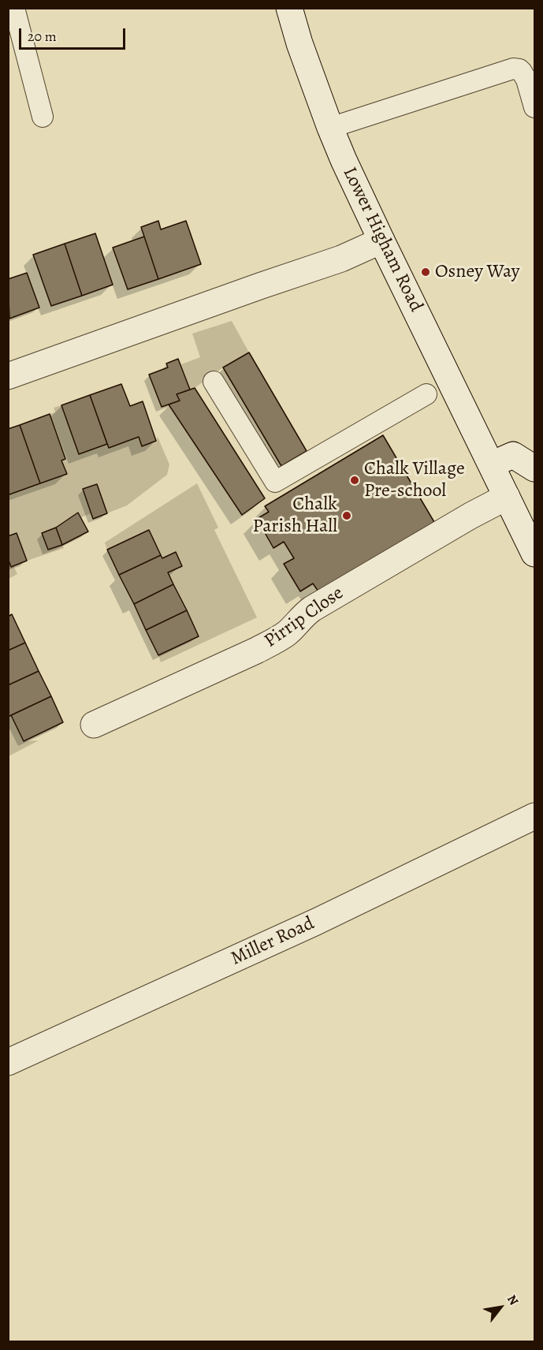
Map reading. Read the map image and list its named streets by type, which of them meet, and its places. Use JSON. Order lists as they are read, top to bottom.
{
  "streets": {
    "street": ["Lower Higham Road", "Pirrip Close", "Miller Road"]
  },
  "crossings": [
    ["Lower Higham Road", "Pirrip Close"]
  ],
  "places": ["Osney Way", "Chalk Village Pre-school", "Chalk Parish Hall"],
  "scale_bar": "20 m",
  "north": "top right"
}
